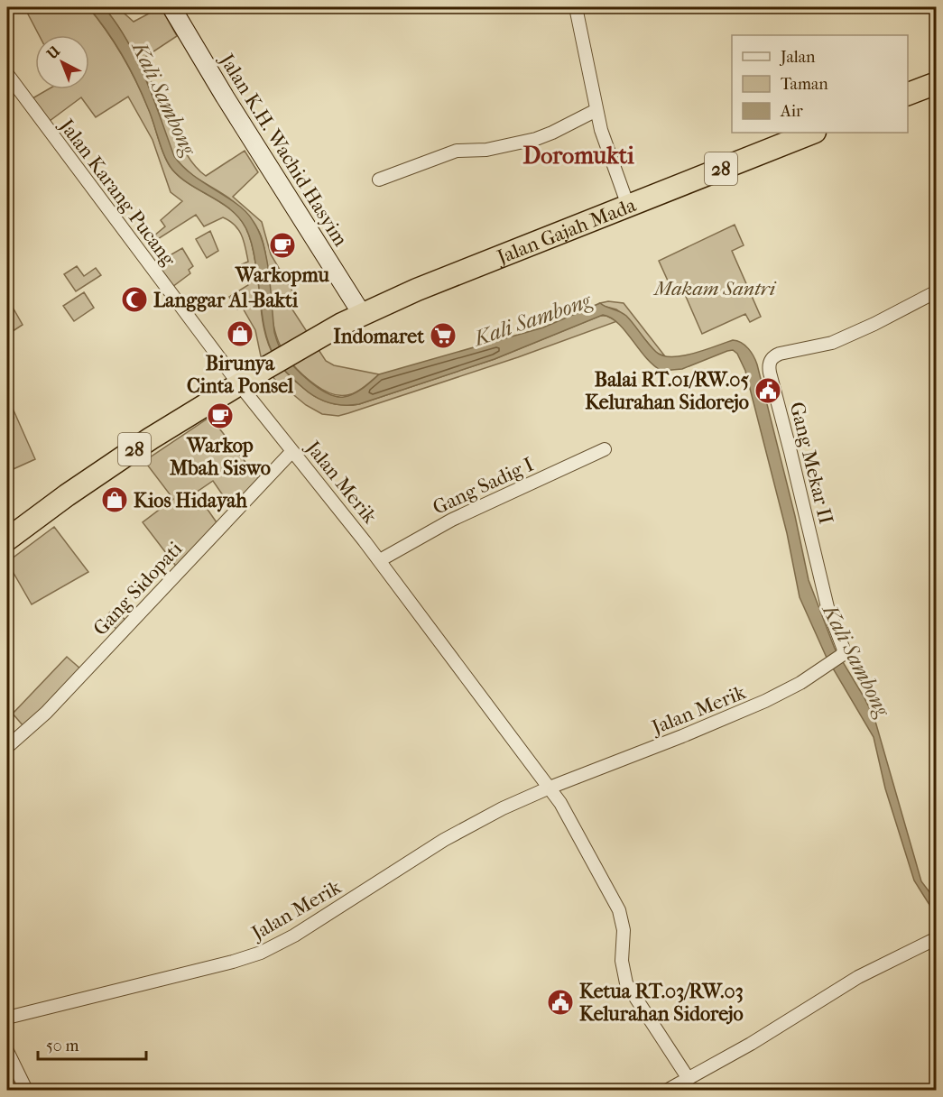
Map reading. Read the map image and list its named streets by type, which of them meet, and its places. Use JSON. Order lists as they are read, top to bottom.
{
  "streets": {
    "highway": ["28", "Jalan Gajah Mada"],
    "street": [
      "Jalan K.H. Wachid Hasyim",
      "Jalan Karang Pucang",
      "Gang Mekar II",
      "Jalan Merik",
      "Gang Sadig I",
      "Gang Sidopati"
    ]
  },
  "crossings": [
    ["Jalan K.H. Wachid Hasyim", "Jalan Gajah Mada"],
    ["28", "Jalan Karang Pucang"],
    ["28", "Jalan Gajah Mada"],
    ["28", "Jalan Merik"],
    ["Jalan Karang Pucang", "Jalan Gajah Mada"],
    ["Jalan Karang Pucang", "Jalan Merik"],
    ["Jalan Gajah Mada", "Jalan Merik"],
    ["Gang Mekar II", "Jalan Merik"],
    ["Jalan Merik", "Gang Sadig I"],
    ["Jalan Merik", "Gang Sidopati"]
  ],
  "districts": ["Doromukti"],
  "water": ["Kali Sambong"],
  "parks": ["Makam Santri"],
  "places": {
    "cafe": ["Warkopmu", "Warkop Mbah Siswo"],
    "mosque": ["Langgar Al-Bakti"],
    "shop": ["Birunya Cinta Ponsel", "Kios Hidayah"],
    "supermarket": ["Indomaret"],
    "public building": ["Balai RT.01/RW.05 Kelurahan Sidorejo", "Ketua RT.03/RW.03 Kelurahan Sidorejo"]
  },
  "legend": ["Jalan", "Taman", "Air"],
  "scale_bar": "50 m",
  "north": "top left"
}
